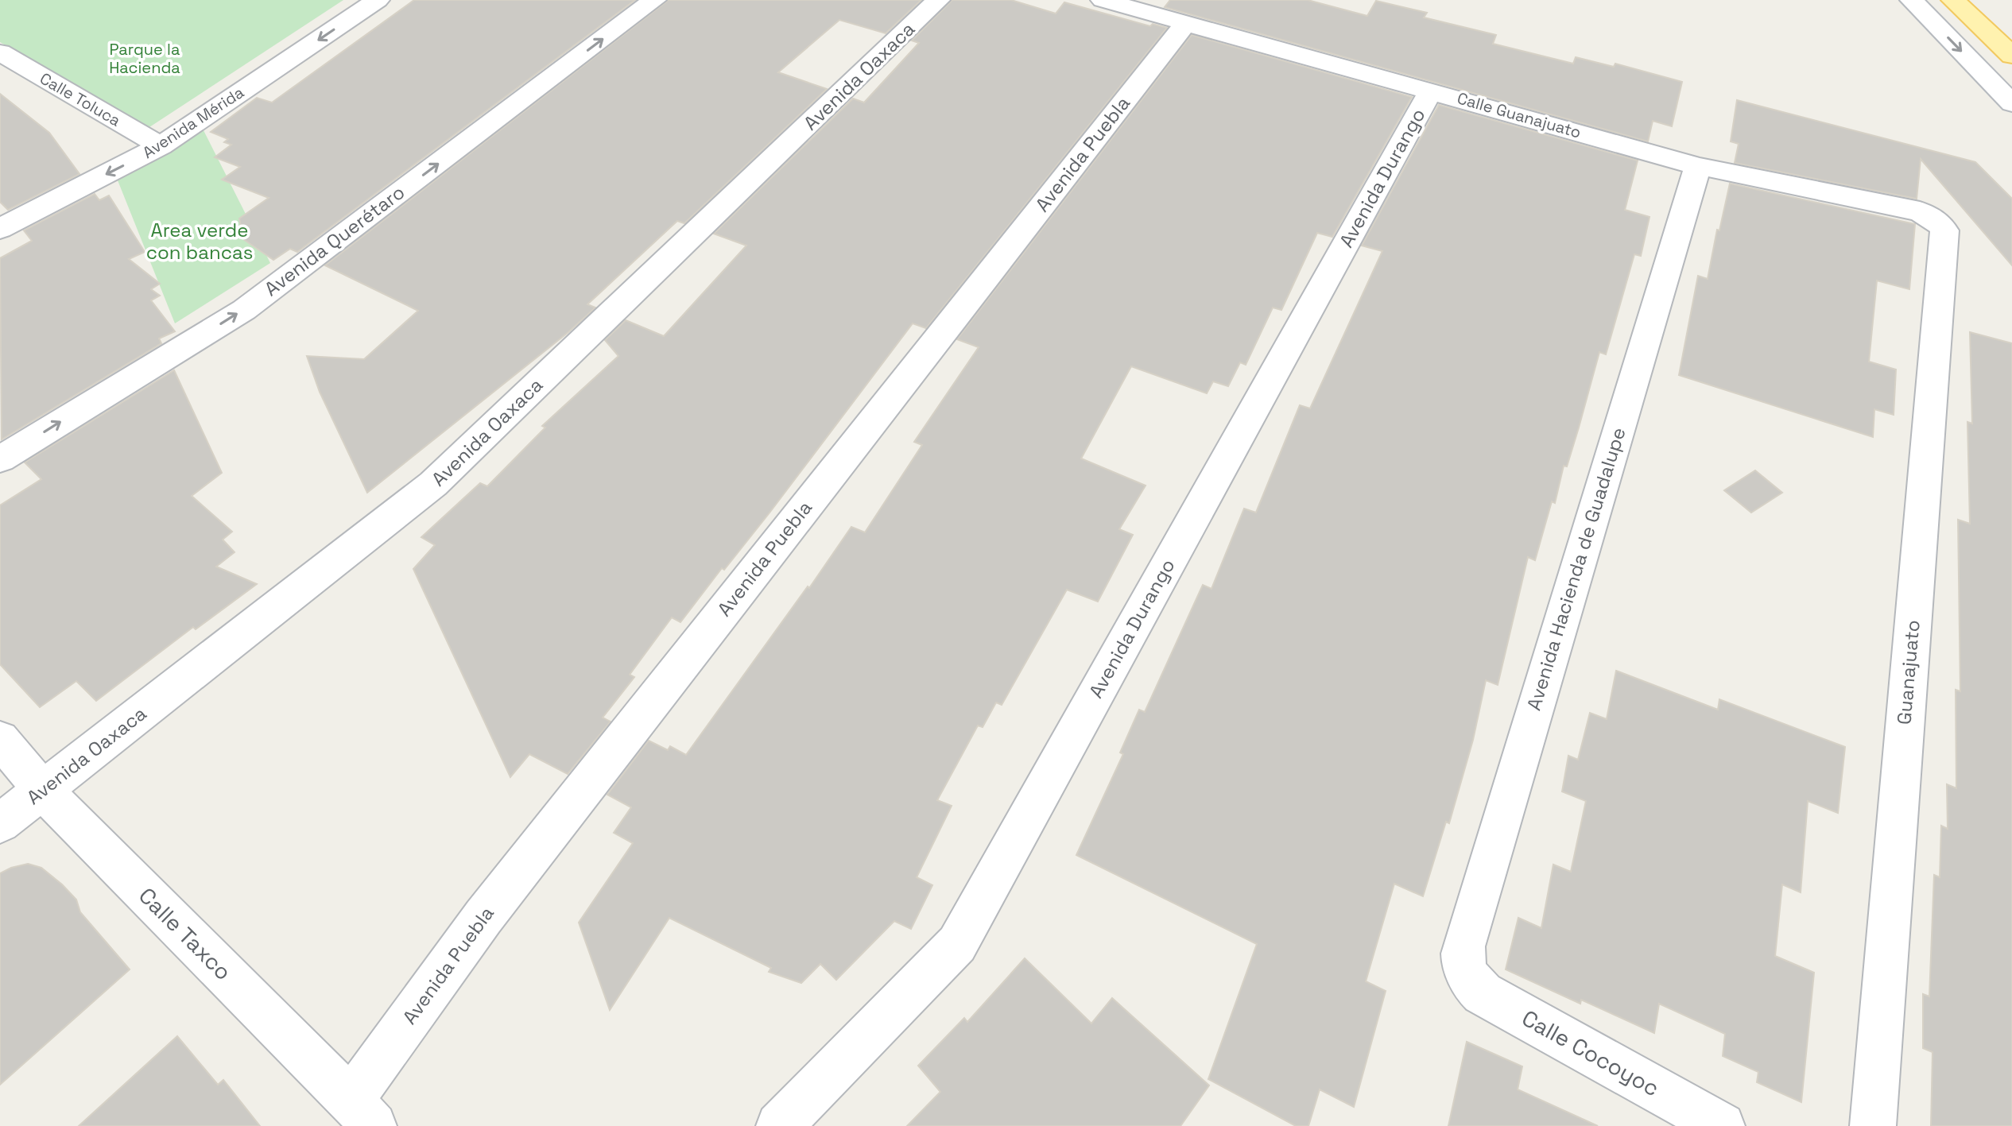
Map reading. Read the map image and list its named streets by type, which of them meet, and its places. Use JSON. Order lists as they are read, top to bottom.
{
  "streets": {
    "street": [
      "Avenida Oaxaca",
      "Calle Toluca",
      "Calle Guanajuato",
      "Avenida Mérida",
      "Avenida Puebla",
      "Avenida Durango",
      "Avenida Querétaro",
      "Avenida Hacienda de Guadalupe",
      "Guanajuato",
      "Calle Taxco",
      "Calle Cocoyoc"
    ]
  },
  "crossings": [
    ["Avenida Oaxaca", "Calle Taxco"],
    ["Calle Toluca", "Avenida Mérida"],
    ["Calle Guanajuato", "Avenida Puebla"],
    ["Calle Guanajuato", "Avenida Durango"],
    ["Calle Guanajuato", "Avenida Hacienda de Guadalupe"],
    ["Calle Guanajuato", "Guanajuato"],
    ["Avenida Puebla", "Calle Taxco"],
    ["Avenida Hacienda de Guadalupe", "Calle Cocoyoc"]
  ],
  "one_way": ["Avenida Mérida", "Avenida Querétaro"],
  "parks": ["Parque la Hacienda", "Area verde con bancas"]
}
